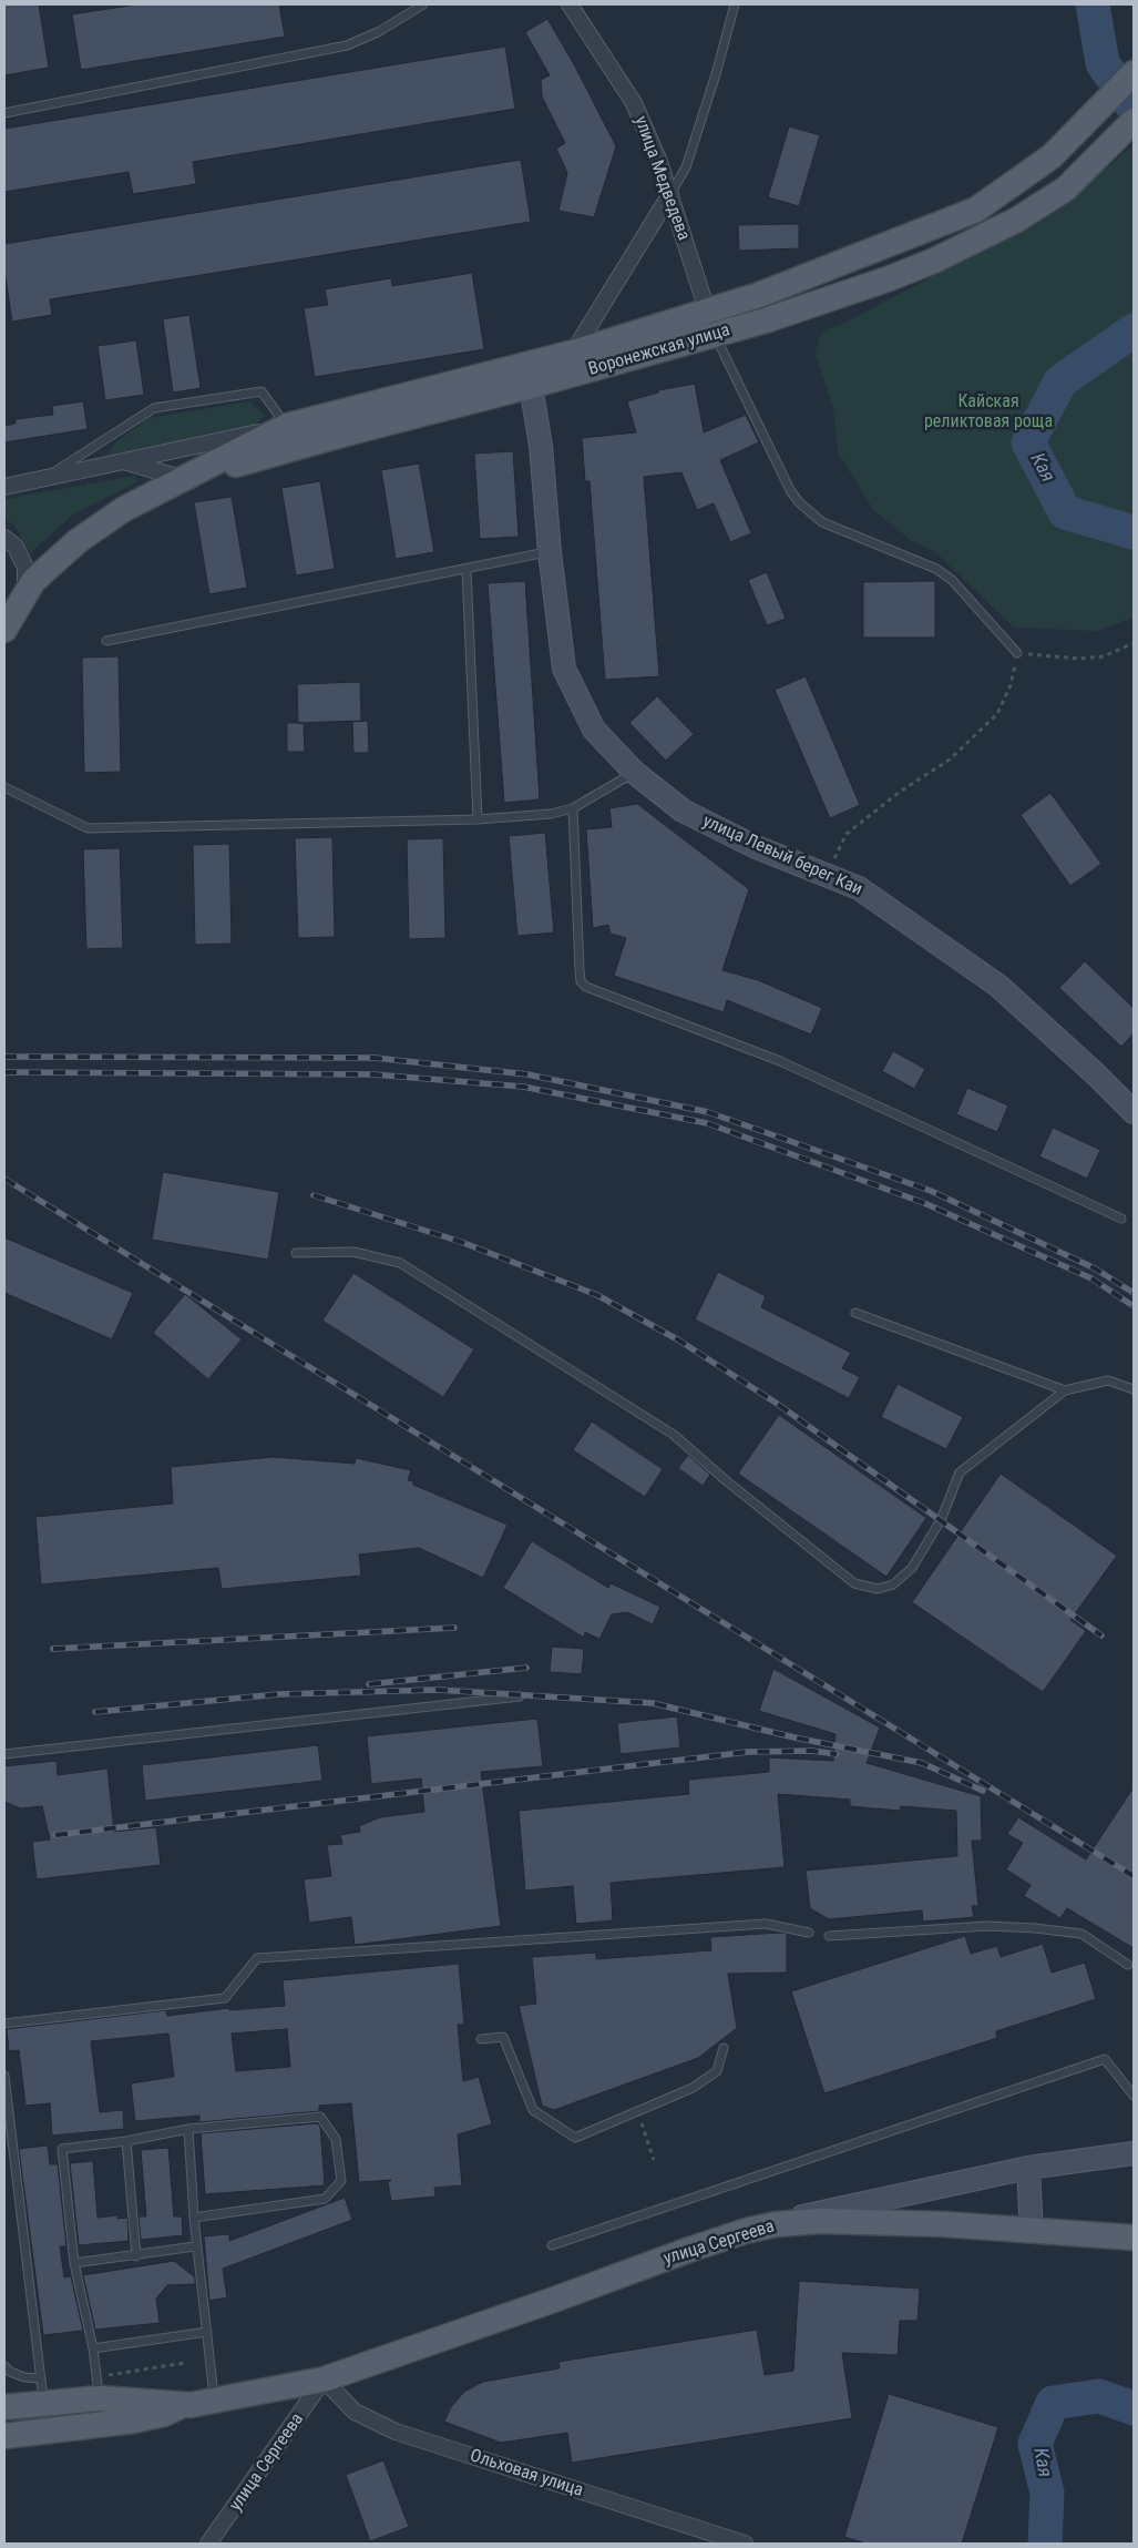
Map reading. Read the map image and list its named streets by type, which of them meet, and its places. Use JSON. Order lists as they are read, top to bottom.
{
  "streets": {
    "main road": ["Воронежская улица", "улица Сергеева"],
    "street": ["улица Медведева", "улица Левый берег Каи", "Ольховая улица"]
  },
  "crossings": [
    ["улица Медведева", "Воронежская улица"],
    ["Воронежская улица", "улица Левый берег Каи"],
    ["улица Сергеева", "Ольховая улица"]
  ],
  "water": ["Кая"],
  "parks": ["Кайская реликтовая роща"]
}
